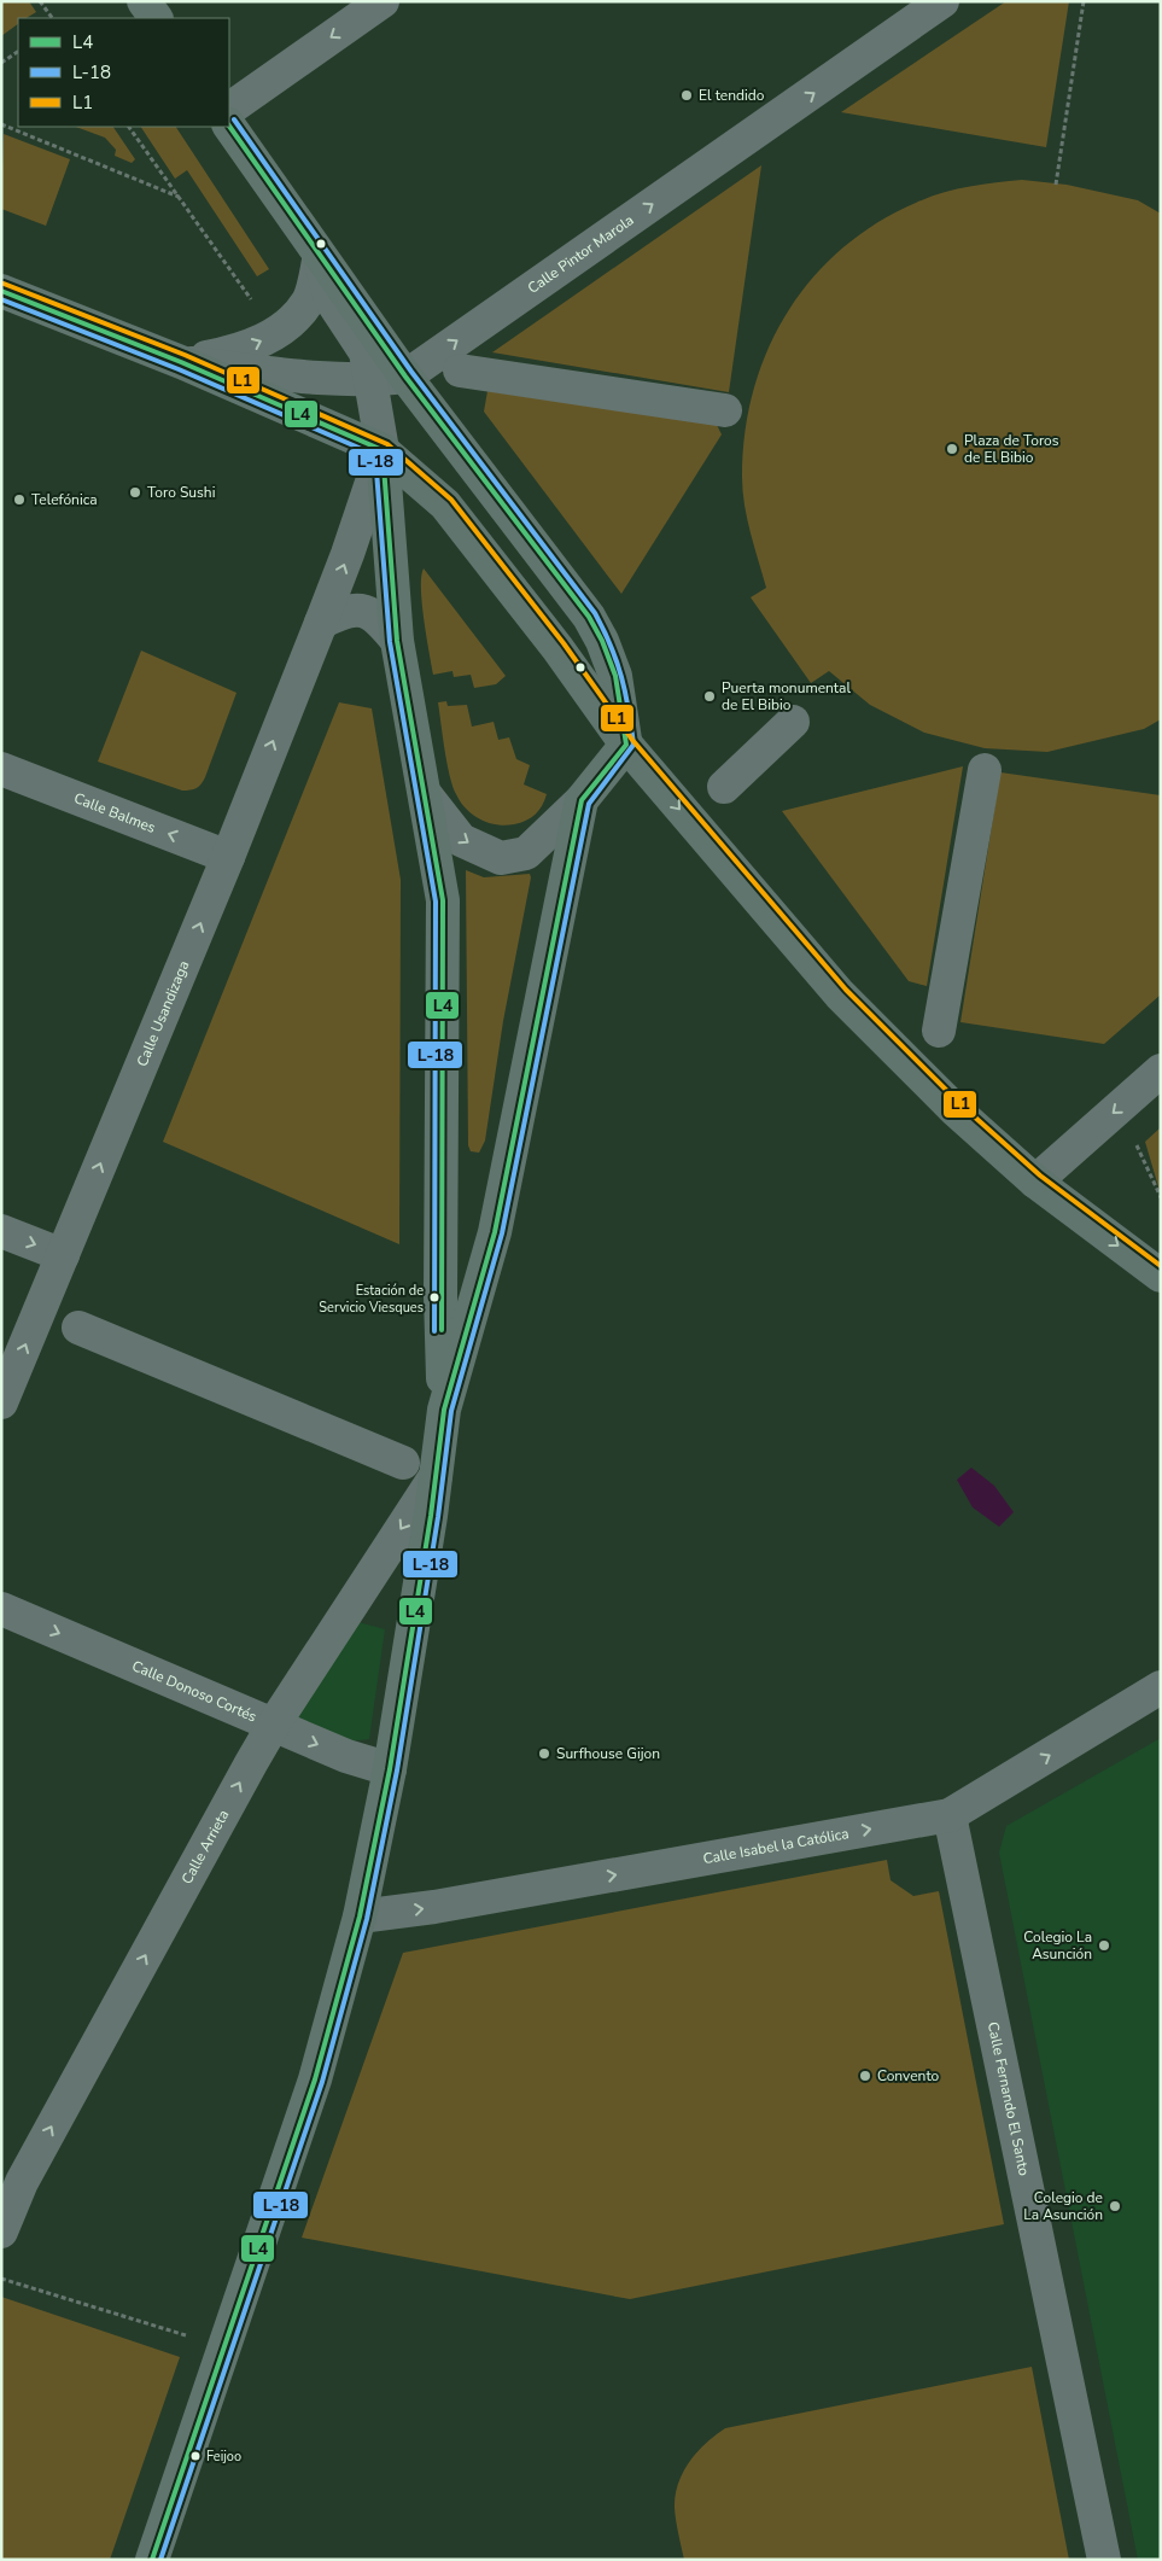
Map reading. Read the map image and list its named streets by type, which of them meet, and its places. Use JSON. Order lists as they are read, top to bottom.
{
  "streets": {
    "street": [
      "Calle Pintor Marola",
      "Calle Balmes",
      "Calle Usandizaga",
      "Calle Donoso Cortés",
      "Calle Arrieta",
      "Calle Isabel la Católica",
      "Calle Fernando El Santo"
    ]
  },
  "crossings": [
    ["Calle Balmes", "Calle Usandizaga"],
    ["Calle Donoso Cortés", "Calle Arrieta"],
    ["Calle Isabel la Católica", "Calle Fernando El Santo"]
  ],
  "one_way": [
    "Calle Pintor Marola",
    "Calle Balmes",
    "Calle Usandizaga",
    "Calle Isabel la Católica"
  ],
  "places": [
    "El tendido",
    "Plaza de Toros de El Bibio",
    "Toro Sushi",
    "Telefónica",
    "Puerta monumental de El Bibio",
    "Estación de Servicio Viesques",
    "Surfhouse Gijon",
    "Colegio La Asunción",
    "Convento",
    "Colegio de La Asunción",
    "Feijoo"
  ],
  "lines": ["transit line L-18", "transit line L4", "transit line L1"],
  "legend": ["L4", "L-18", "L1"]
}
